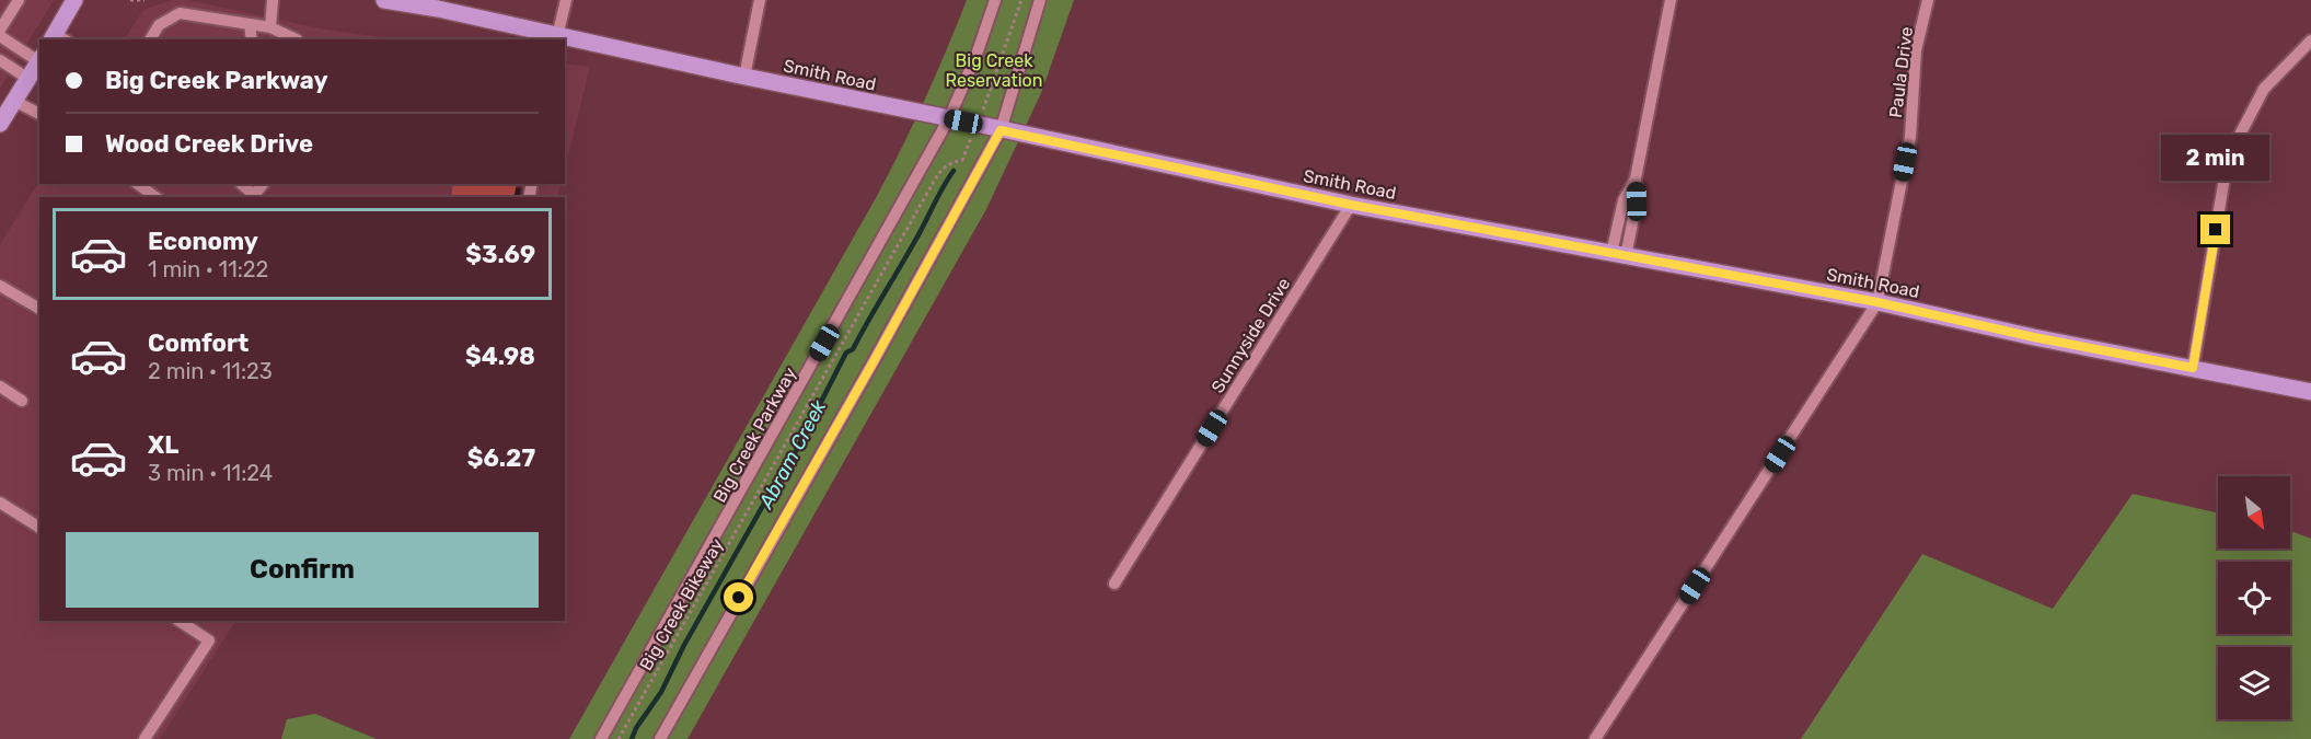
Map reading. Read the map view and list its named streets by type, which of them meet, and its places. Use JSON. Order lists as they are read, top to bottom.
{
  "streets": {
    "main road": ["Smith Road"],
    "street": ["Paula Drive", "Sunnyside Drive", "Big Creek Parkway"],
    "path": ["Big Creek Bikeway"]
  },
  "crossings": [
    ["Paula Drive", "Smith Road"],
    ["Smith Road", "Sunnyside Drive"],
    ["Smith Road", "Big Creek Parkway"]
  ],
  "water": ["Abram Creek"],
  "parks": ["Big Creek Reservation"],
  "north": "bottom right",
  "page": {
    "banner": ["Big Creek Parkway", "Wood Creek Drive"],
    "bubble": "2 min",
    "list": [
      {
        "name": "Economy",
        "note": "1 min · 11:22",
        "value": "$3.69"
      },
      {
        "name": "Comfort",
        "note": "2 min · 11:23",
        "value": "$4.98"
      },
      {
        "name": "XL",
        "note": "3 min · 11:24",
        "value": "$6.27"
      }
    ],
    "buttons": "Confirm"
  }
}
